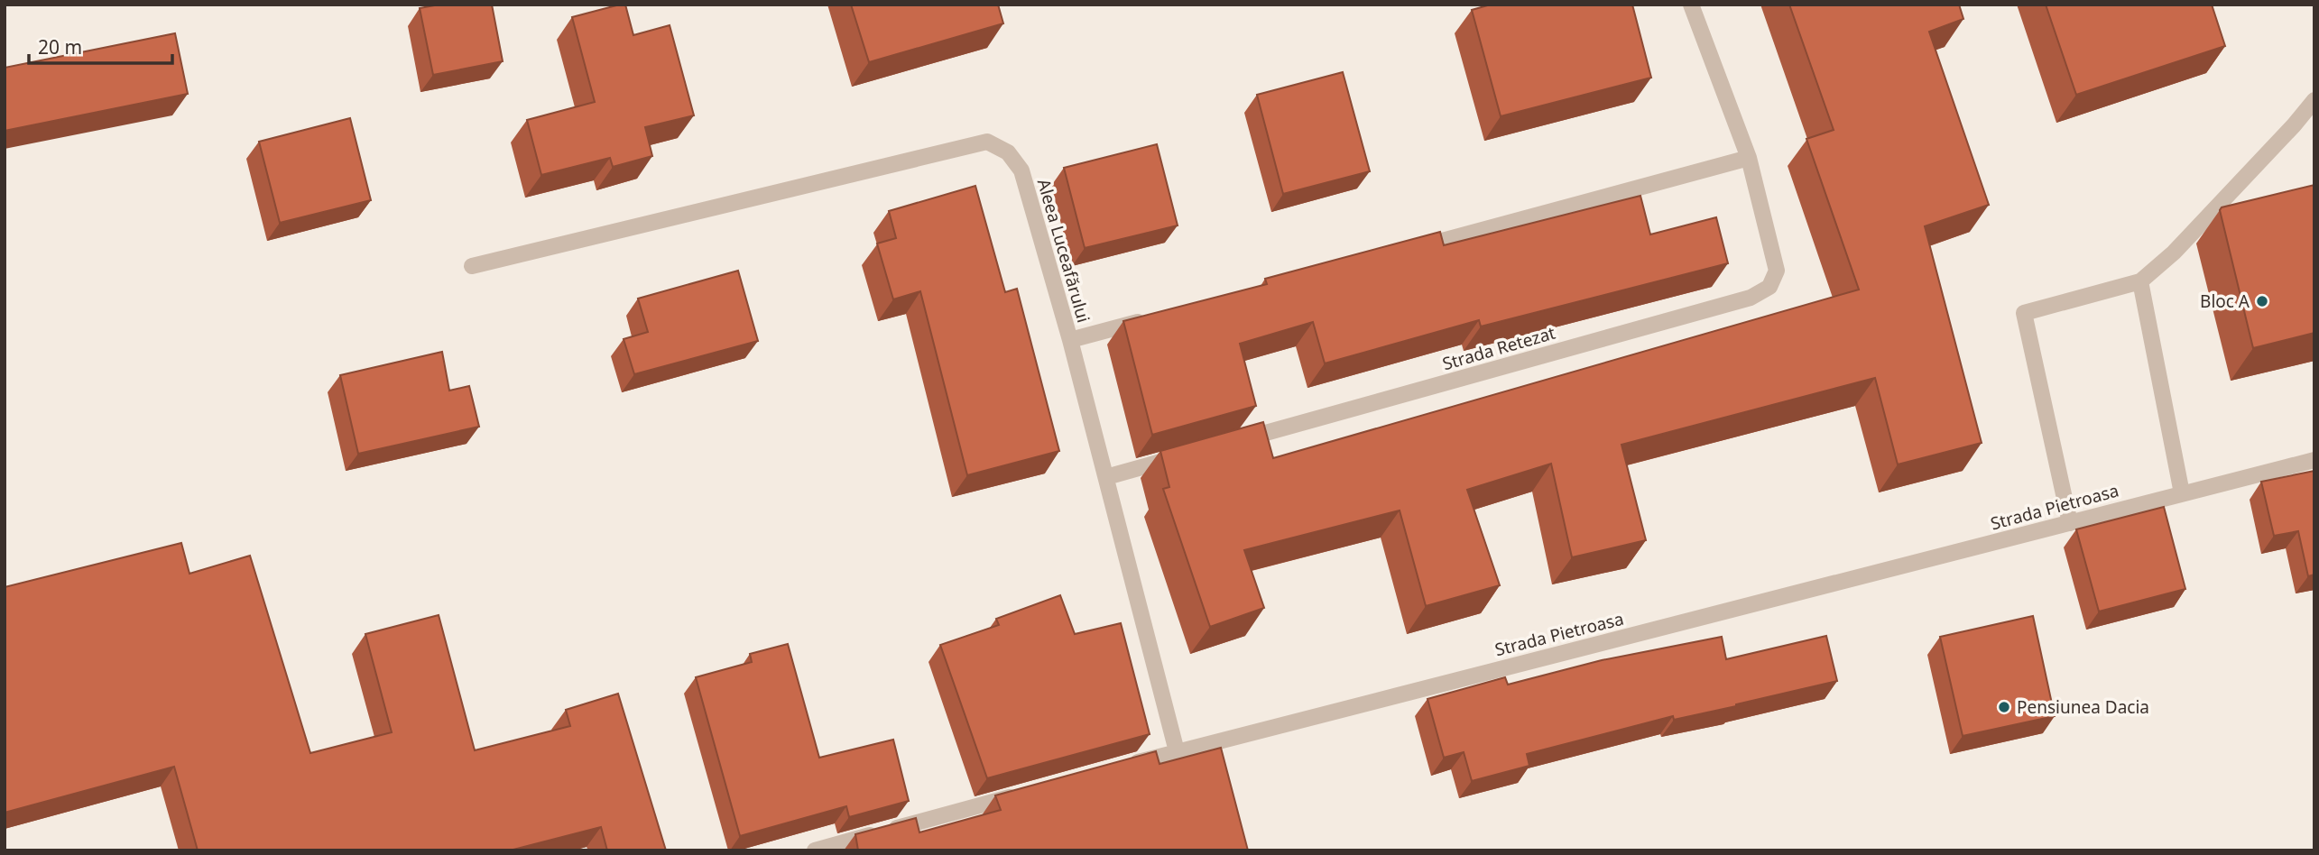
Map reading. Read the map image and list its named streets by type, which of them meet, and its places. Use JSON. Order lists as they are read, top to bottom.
{
  "streets": {
    "street": ["Aleea Luceafărului", "Strada Retezat", "Strada Pietroasa"]
  },
  "crossings": [
    ["Aleea Luceafărului", "Strada Pietroasa"]
  ],
  "places": ["Bloc A", "Pensiunea Dacia"],
  "scale_bar": "20 m"
}
